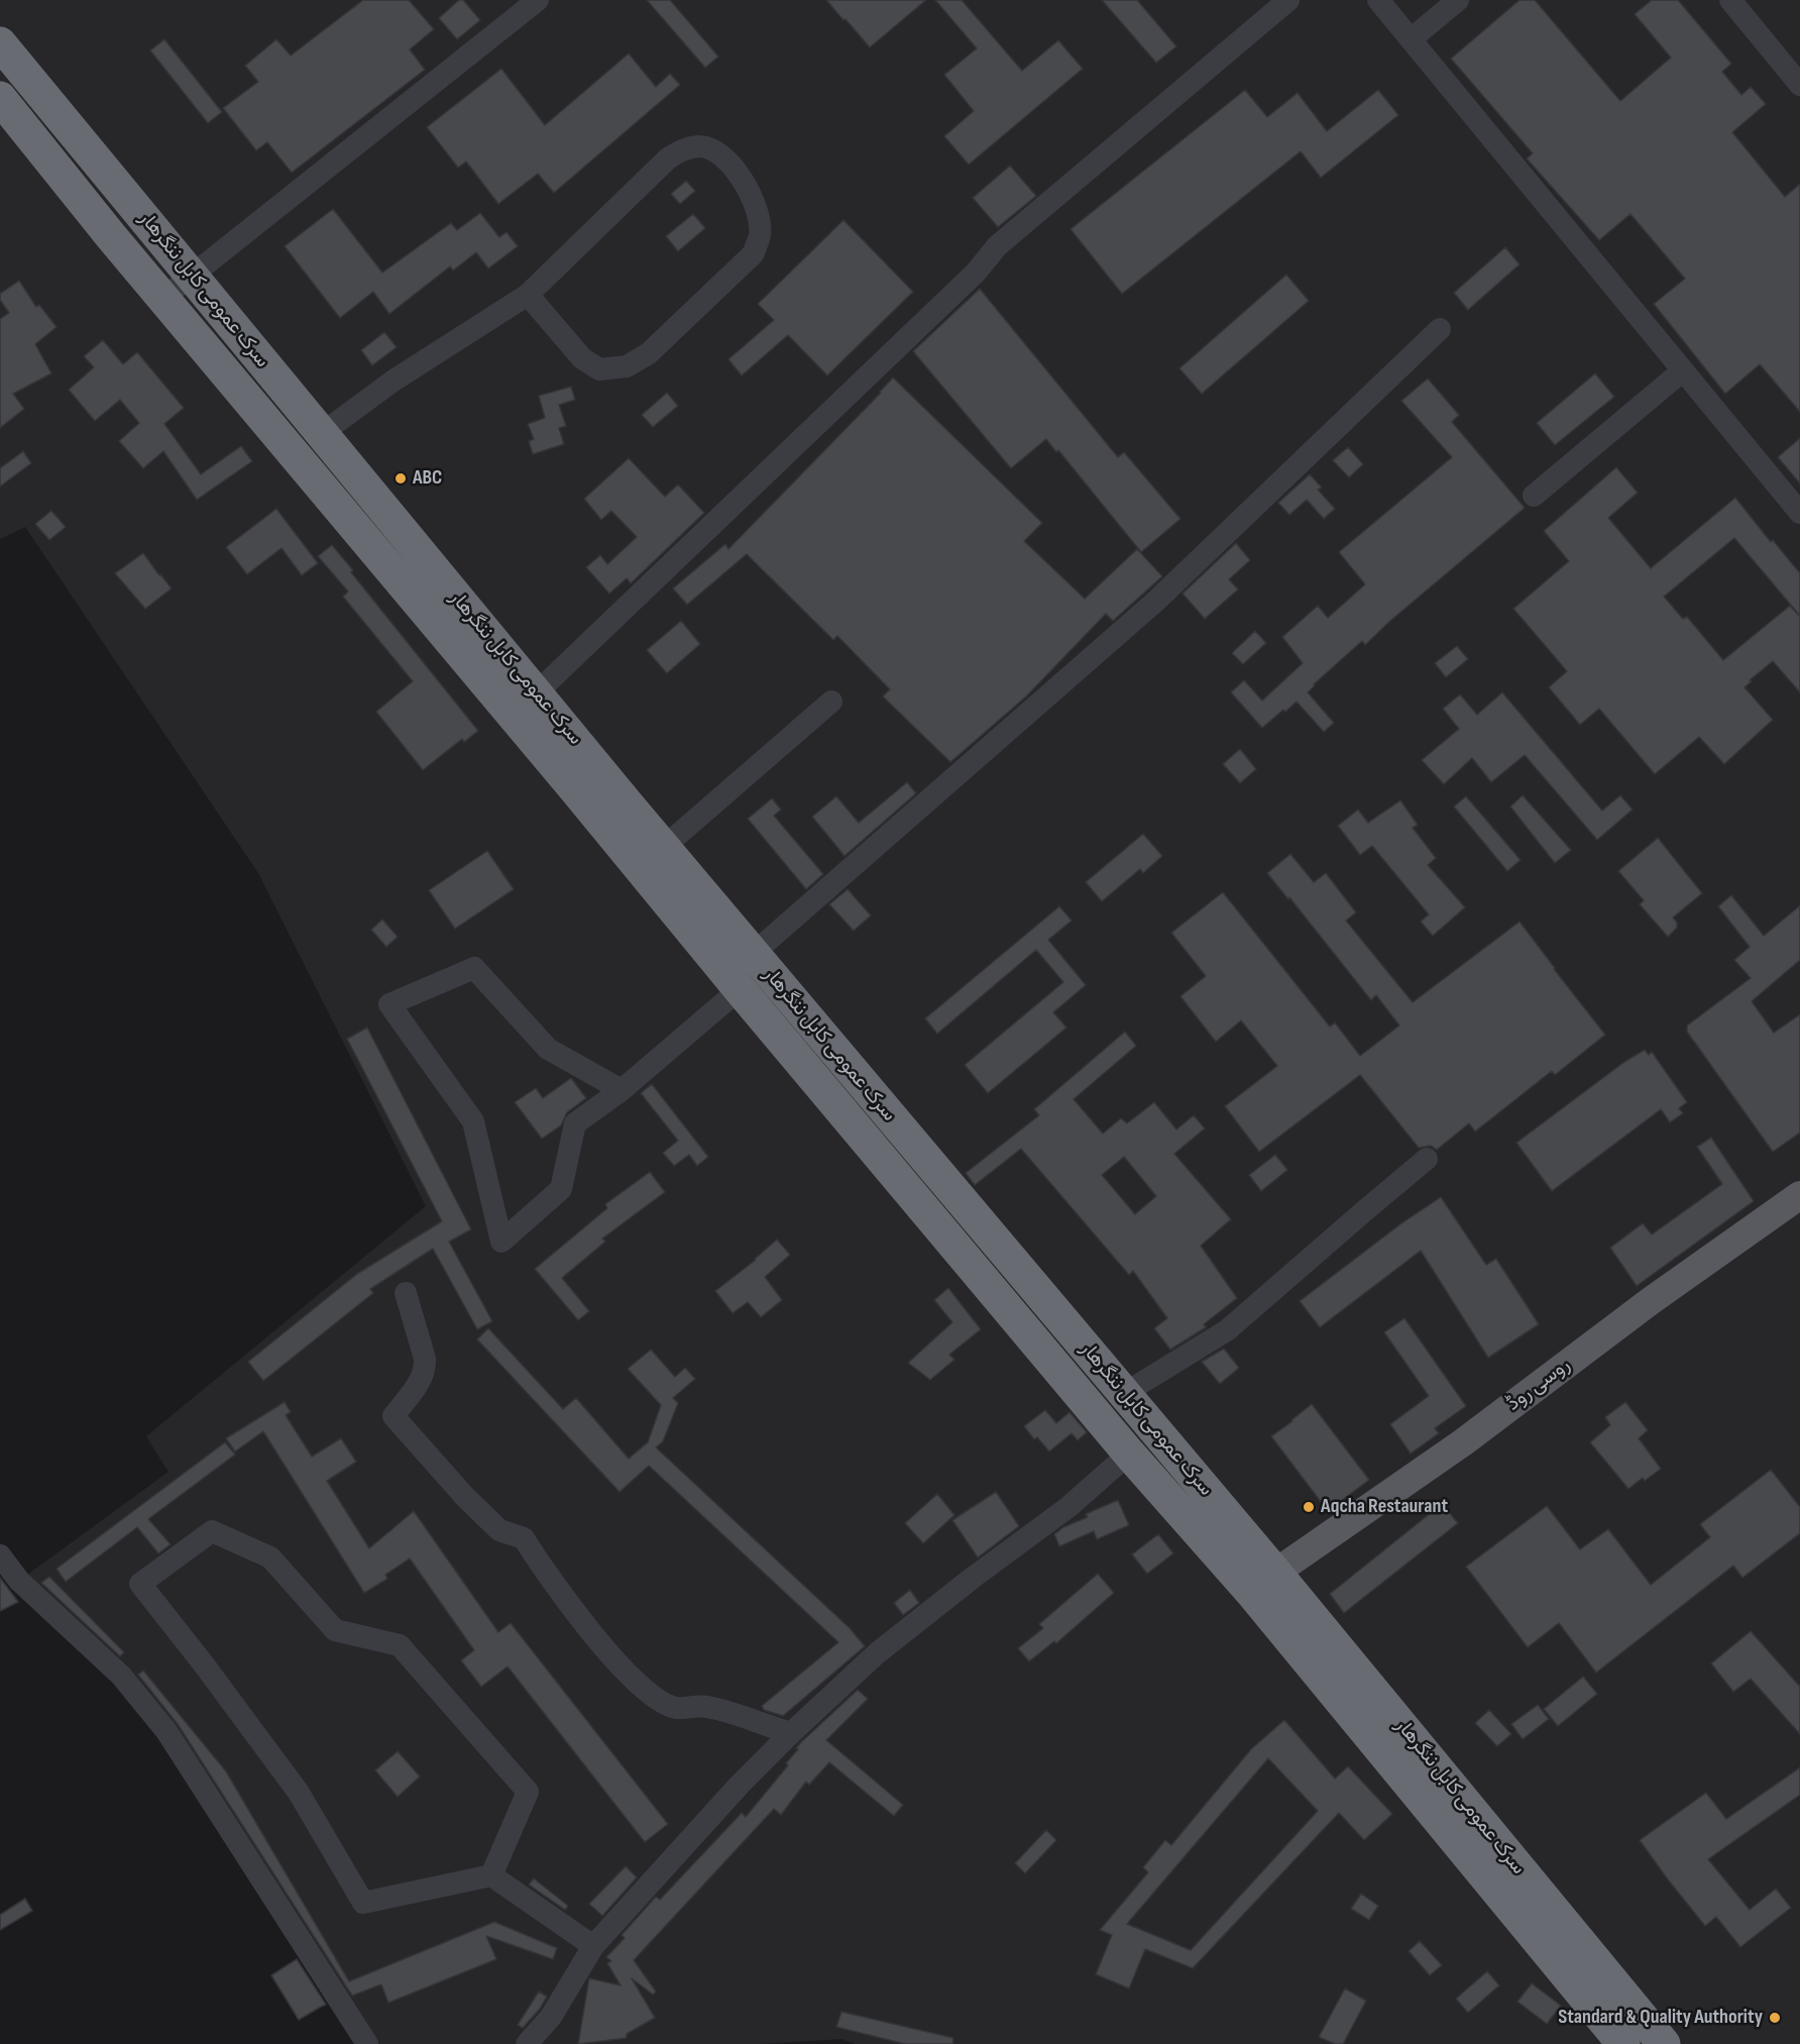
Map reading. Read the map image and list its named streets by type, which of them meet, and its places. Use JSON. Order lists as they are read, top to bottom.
{
  "streets": {
    "highway": ["سرک عمومی کابل ننگرهار"],
    "main road": ["روسی روڈ"]
  },
  "crossings": [
    ["سرک عمومی کابل ننگرهار", "روسی روڈ"]
  ],
  "places": ["ABC", "Aqcha Restaurant", "Standard & Quality Authority"]
}
